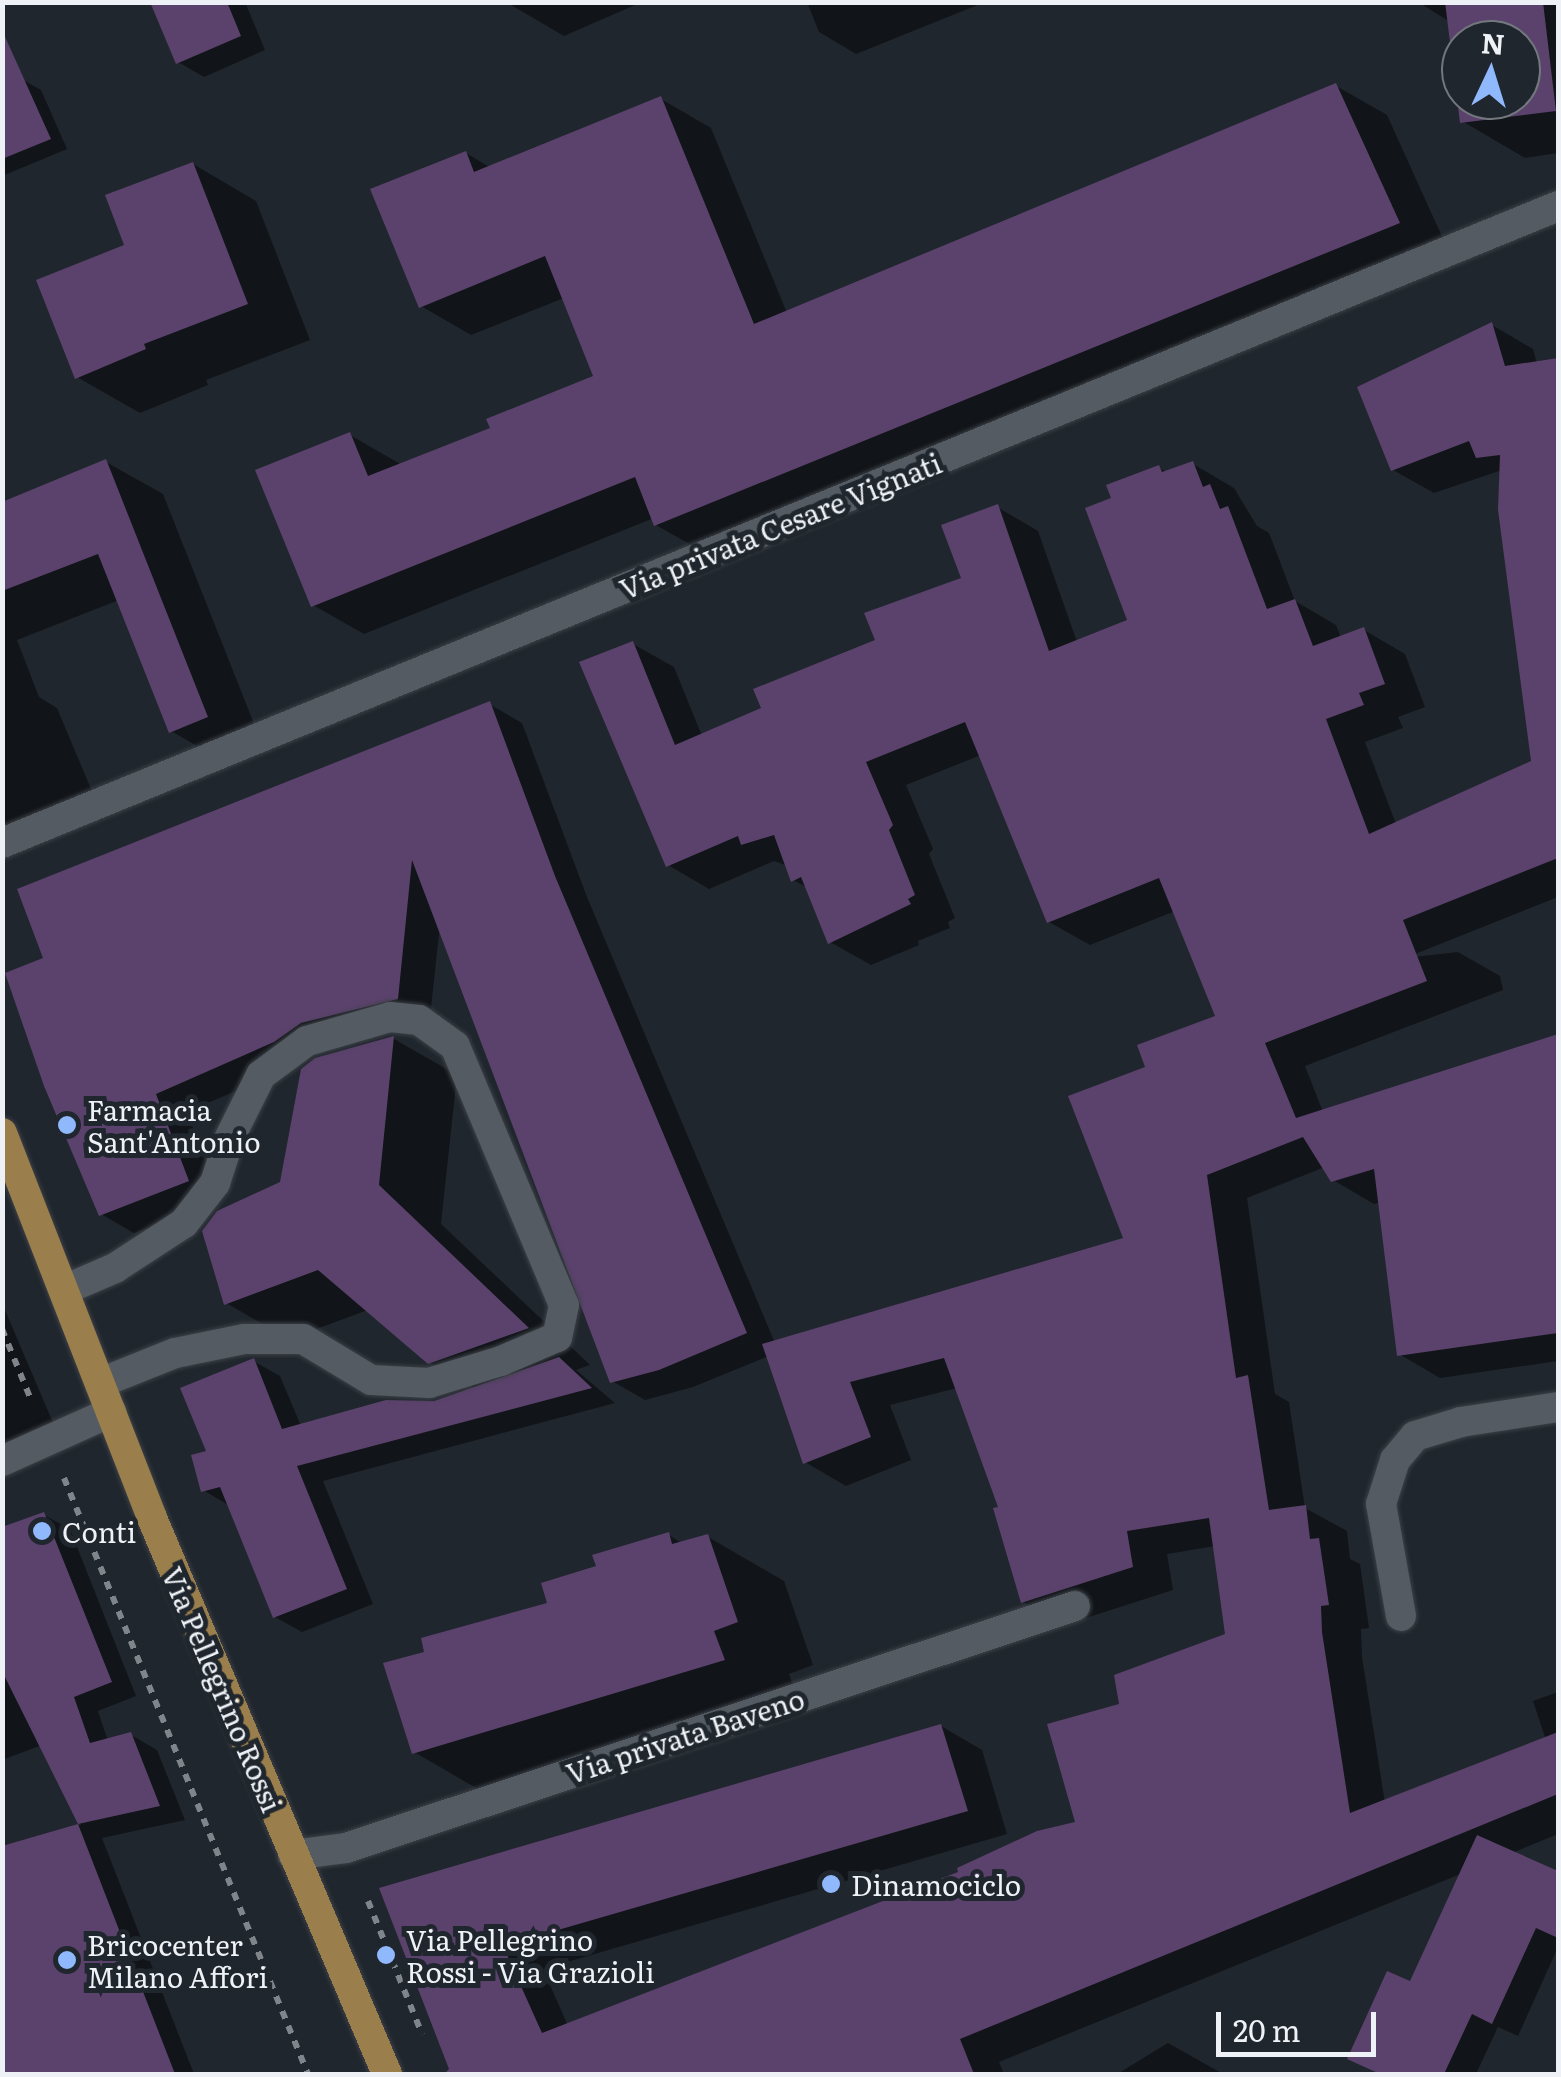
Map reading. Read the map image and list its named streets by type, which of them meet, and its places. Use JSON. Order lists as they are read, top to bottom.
{
  "streets": {
    "main road": ["Via Pellegrino Rossi"],
    "street": ["Via privata Cesare Vignati", "Via privata Baveno"]
  },
  "crossings": [
    ["Via Pellegrino Rossi", "Via privata Baveno"]
  ],
  "places": [
    "Farmacia Sant'Antonio",
    "Conti",
    "Dinamociclo",
    "Via Pellegrino Rossi - Via Grazioli",
    "Bricocenter Milano Affori"
  ],
  "scale_bar": "20 m",
  "north": "top"
}
